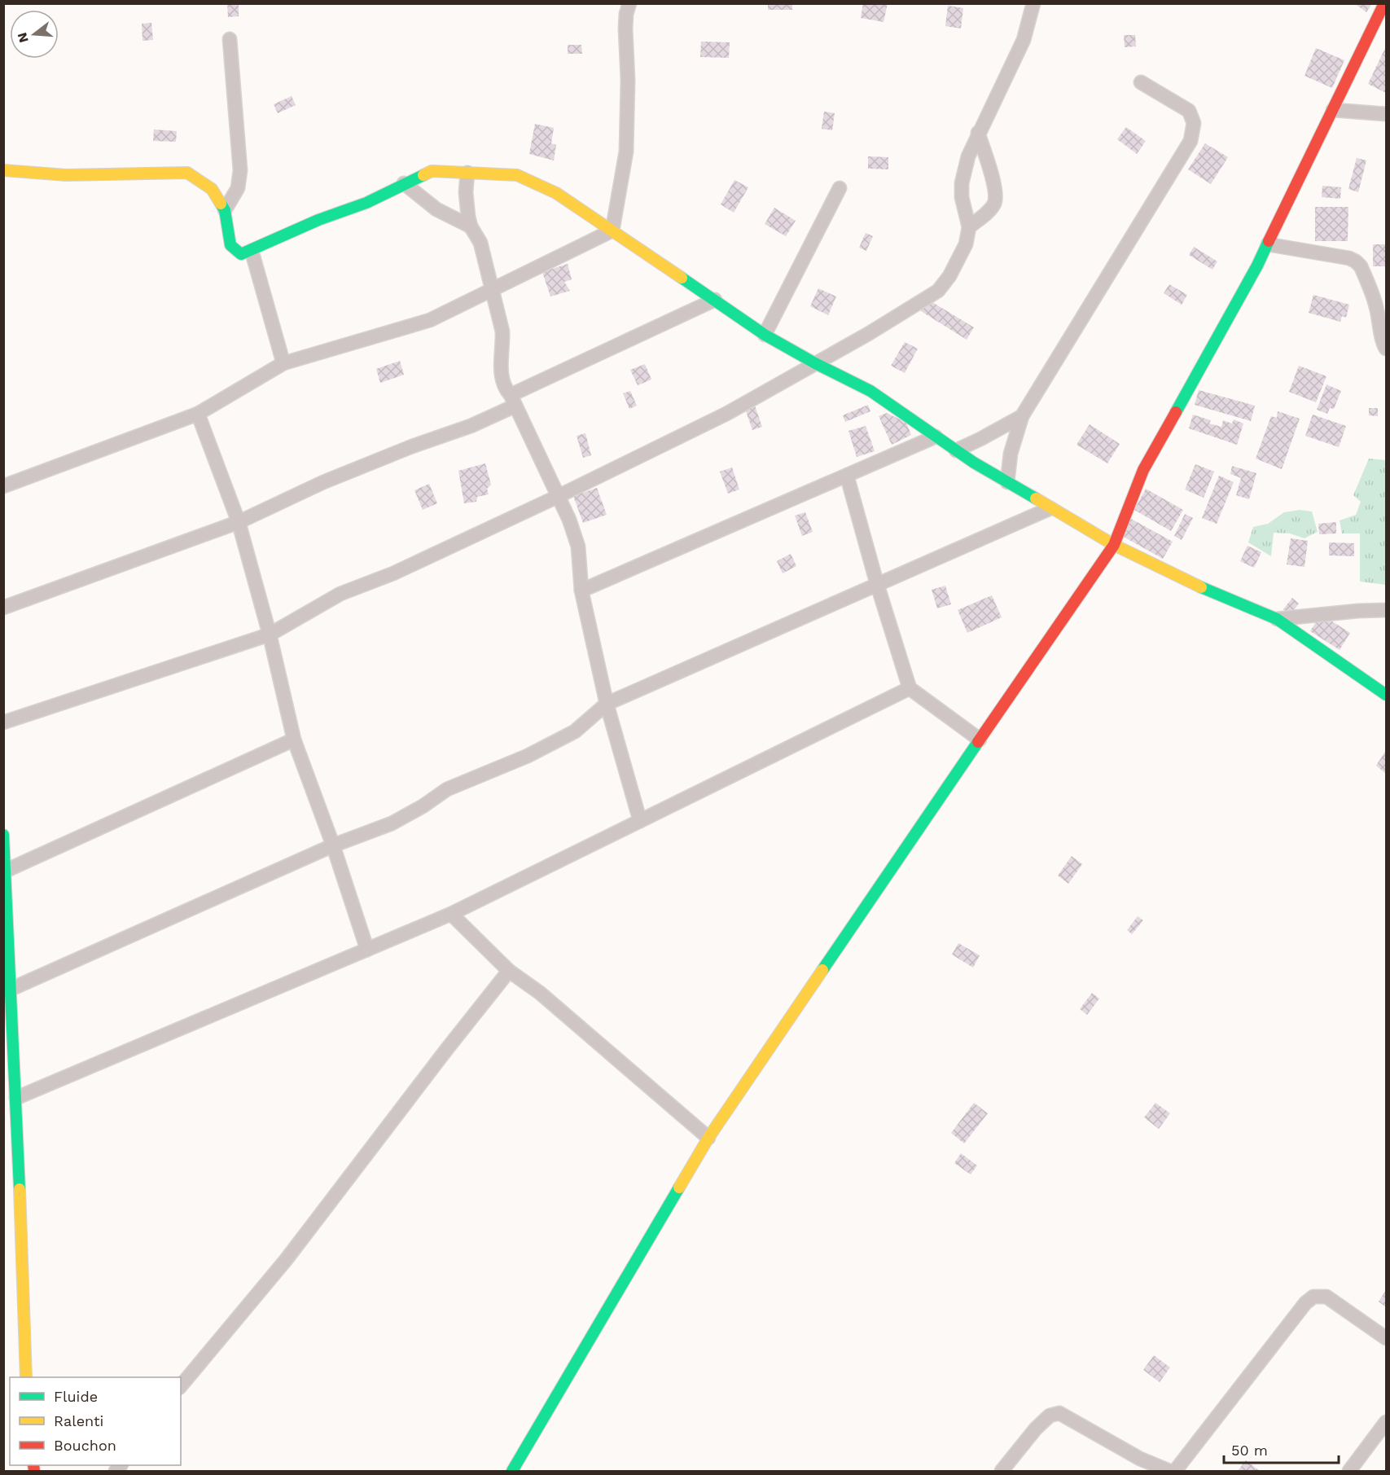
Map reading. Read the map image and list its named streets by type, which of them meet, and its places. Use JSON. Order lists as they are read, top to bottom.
{
  "legend": ["Fluide", "Ralenti", "Bouchon"],
  "scale_bar": "50 m",
  "north": "left"
}
